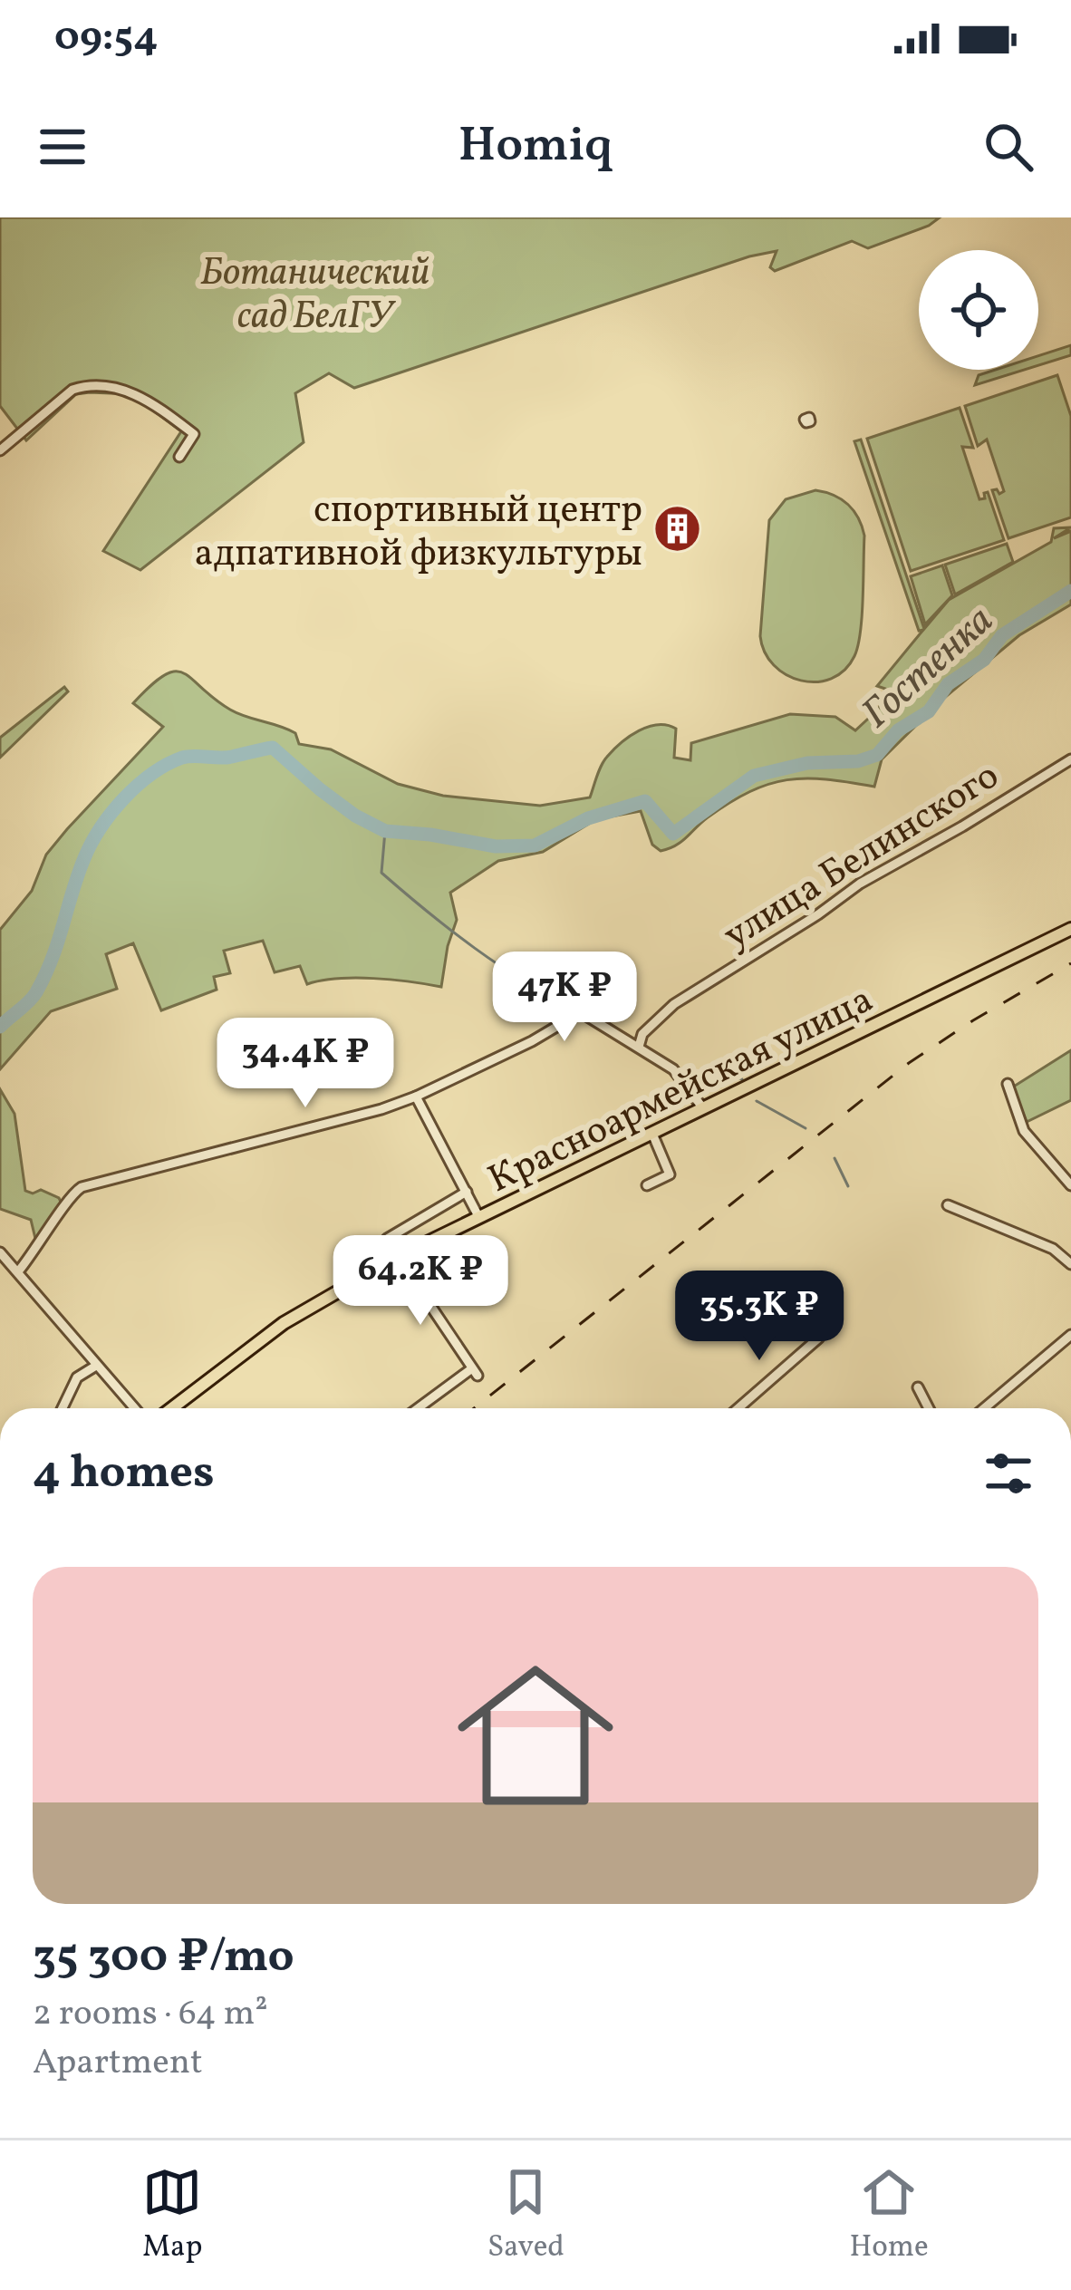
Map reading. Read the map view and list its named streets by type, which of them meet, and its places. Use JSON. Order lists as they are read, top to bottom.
{
  "streets": {
    "main road": ["Красноармейская улица"],
    "street": ["улица Белинского"]
  },
  "water": ["Гостенка"],
  "parks": ["Ботанический сад БелГУ"],
  "places": {
    "building": ["спортивный центр адпативной физкультуры"]
  },
  "page": {
    "status": "09:54",
    "header": "Homiq",
    "price": [
      "47K ₽",
      "34.4K ₽",
      "64.2K ₽",
      "35.3K ₽"
    ],
    "heading": "4 homes",
    "list": [
      {
        "name": "35 300 ₽/mo",
        "note": "2 rooms · 64 m² · Apartment"
      }
    ],
    "tabs": ["Map", "Saved", "Home"]
  }
}
